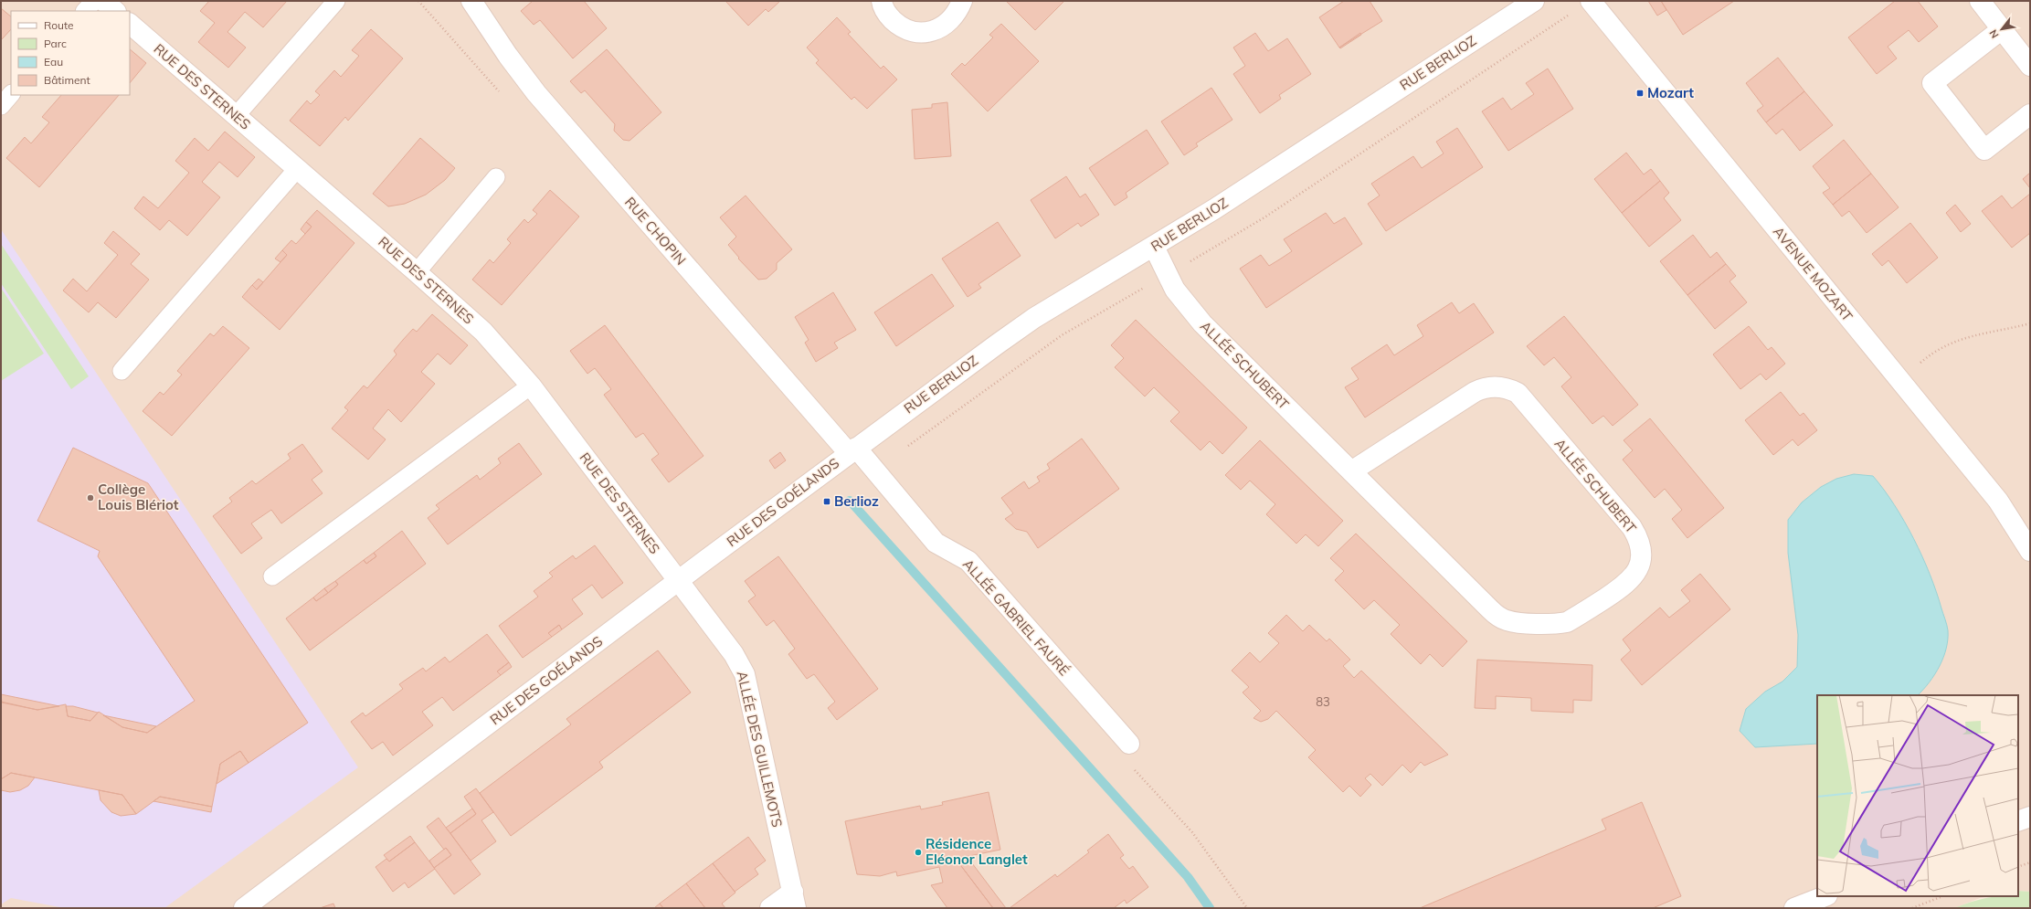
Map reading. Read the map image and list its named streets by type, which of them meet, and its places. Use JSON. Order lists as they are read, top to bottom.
{
  "streets": {
    "street": [
      "RUE BERLIOZ",
      "RUE DES STERNES",
      "RUE CHOPIN",
      "AVENUE MOZART",
      "ALLÉE SCHUBERT",
      "RUE DES GOÉLANDS",
      "ALLÉE GABRIEL FAURÉ",
      "ALLÉE DES GUILLEMOTS"
    ]
  },
  "crossings": [
    ["RUE BERLIOZ", "RUE CHOPIN"],
    ["RUE BERLIOZ", "ALLÉE SCHUBERT"],
    ["RUE BERLIOZ", "RUE DES GOÉLANDS"],
    ["RUE BERLIOZ", "ALLÉE GABRIEL FAURÉ"],
    ["RUE DES STERNES", "RUE DES GOÉLANDS"],
    ["RUE DES STERNES", "ALLÉE DES GUILLEMOTS"],
    ["RUE CHOPIN", "RUE DES GOÉLANDS"],
    ["RUE CHOPIN", "ALLÉE GABRIEL FAURÉ"],
    ["RUE DES GOÉLANDS", "ALLÉE GABRIEL FAURÉ"],
    ["RUE DES GOÉLANDS", "ALLÉE DES GUILLEMOTS"]
  ],
  "places": {
    "transit": ["Mozart", "Berlioz"],
    "other": ["Collège Louis Blériot", "Résidence Eléonor Langlet"]
  },
  "house_numbers": ["83"],
  "legend": [
    "Route",
    "Parc",
    "Eau",
    "Bâtiment"
  ],
  "north": "bottom left"
}
